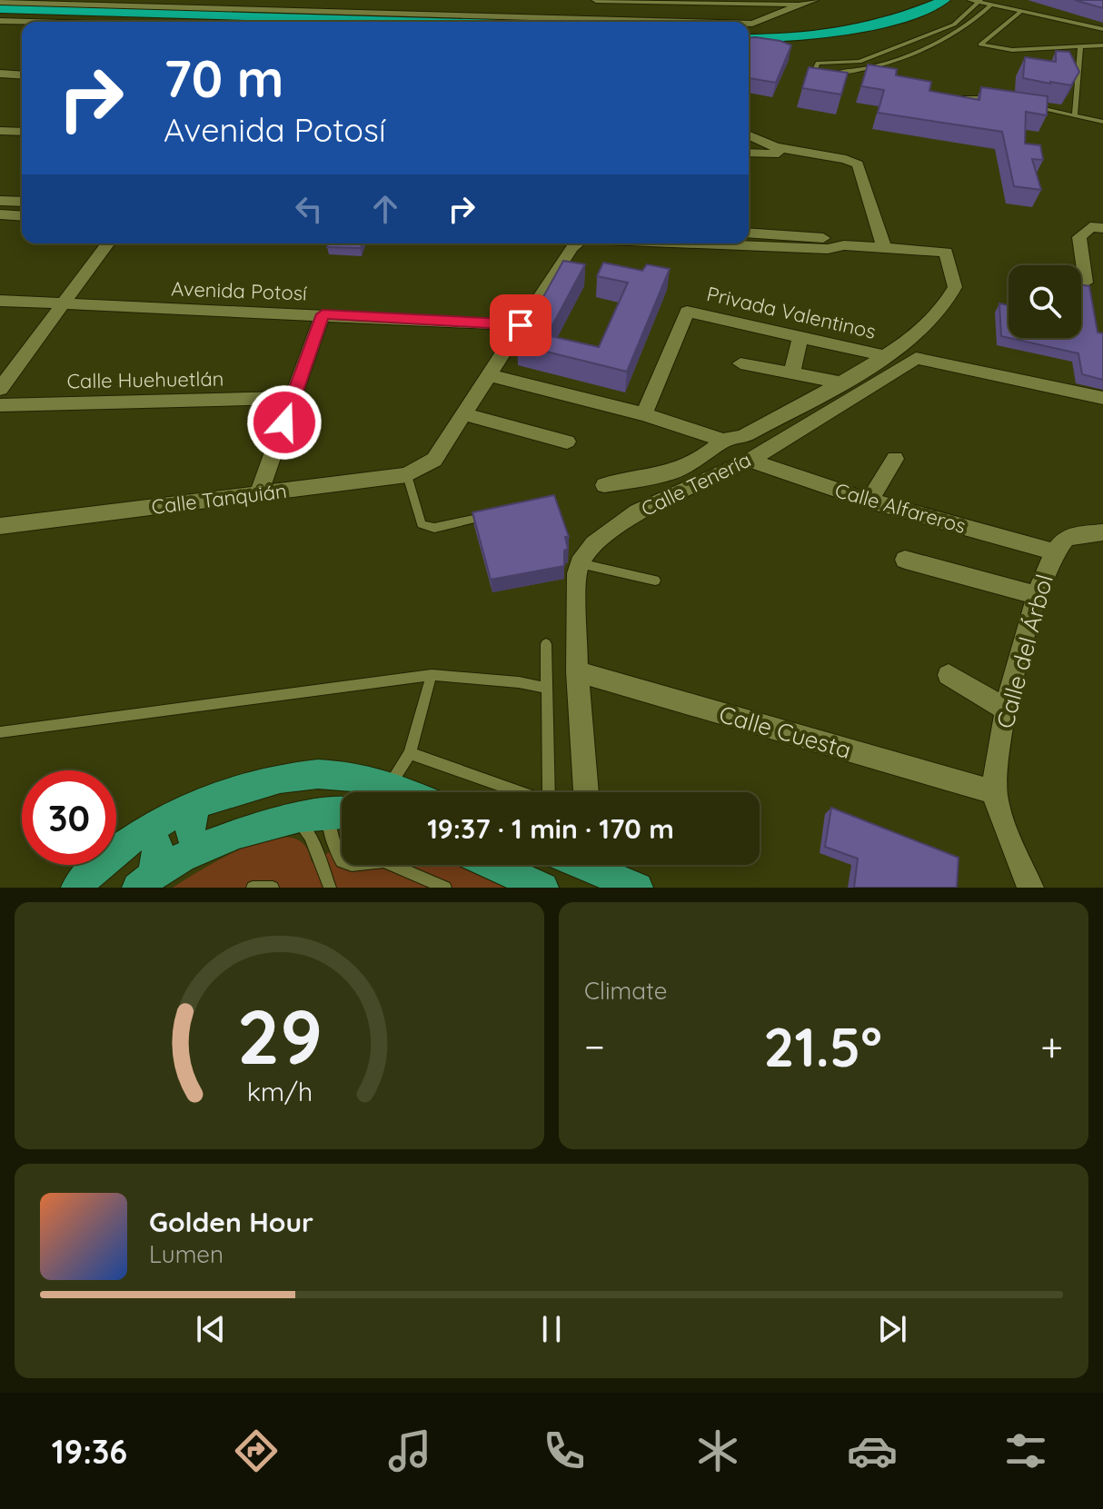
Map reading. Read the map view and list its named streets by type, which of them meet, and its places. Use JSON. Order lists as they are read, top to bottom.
{
  "streets": {
    "street": [
      "Avenida Potosí",
      "Privada Valentinos",
      "Calle Huehuetlán",
      "Calle Tenería",
      "Calle Tanquián",
      "Calle Alfareros",
      "Calle del Árbol",
      "Calle Cuesta"
    ]
  },
  "crossings": [
    ["Calle Tenería", "Calle Alfareros"],
    ["Calle Alfareros", "Calle del Árbol"],
    ["Calle del Árbol", "Calle Cuesta"]
  ],
  "page": {
    "turn": ["70 m", "Avenida Potosí"],
    "limit": "30",
    "trip": "19:37 · 1 min · 170 m",
    "tile": "Climate",
    "heat": ["−", "21.5°", "+"],
    "song": ["Golden Hour", "Lumen"],
    "tabs": "19:36",
    "gauge": ["29", "km/h"]
  }
}
